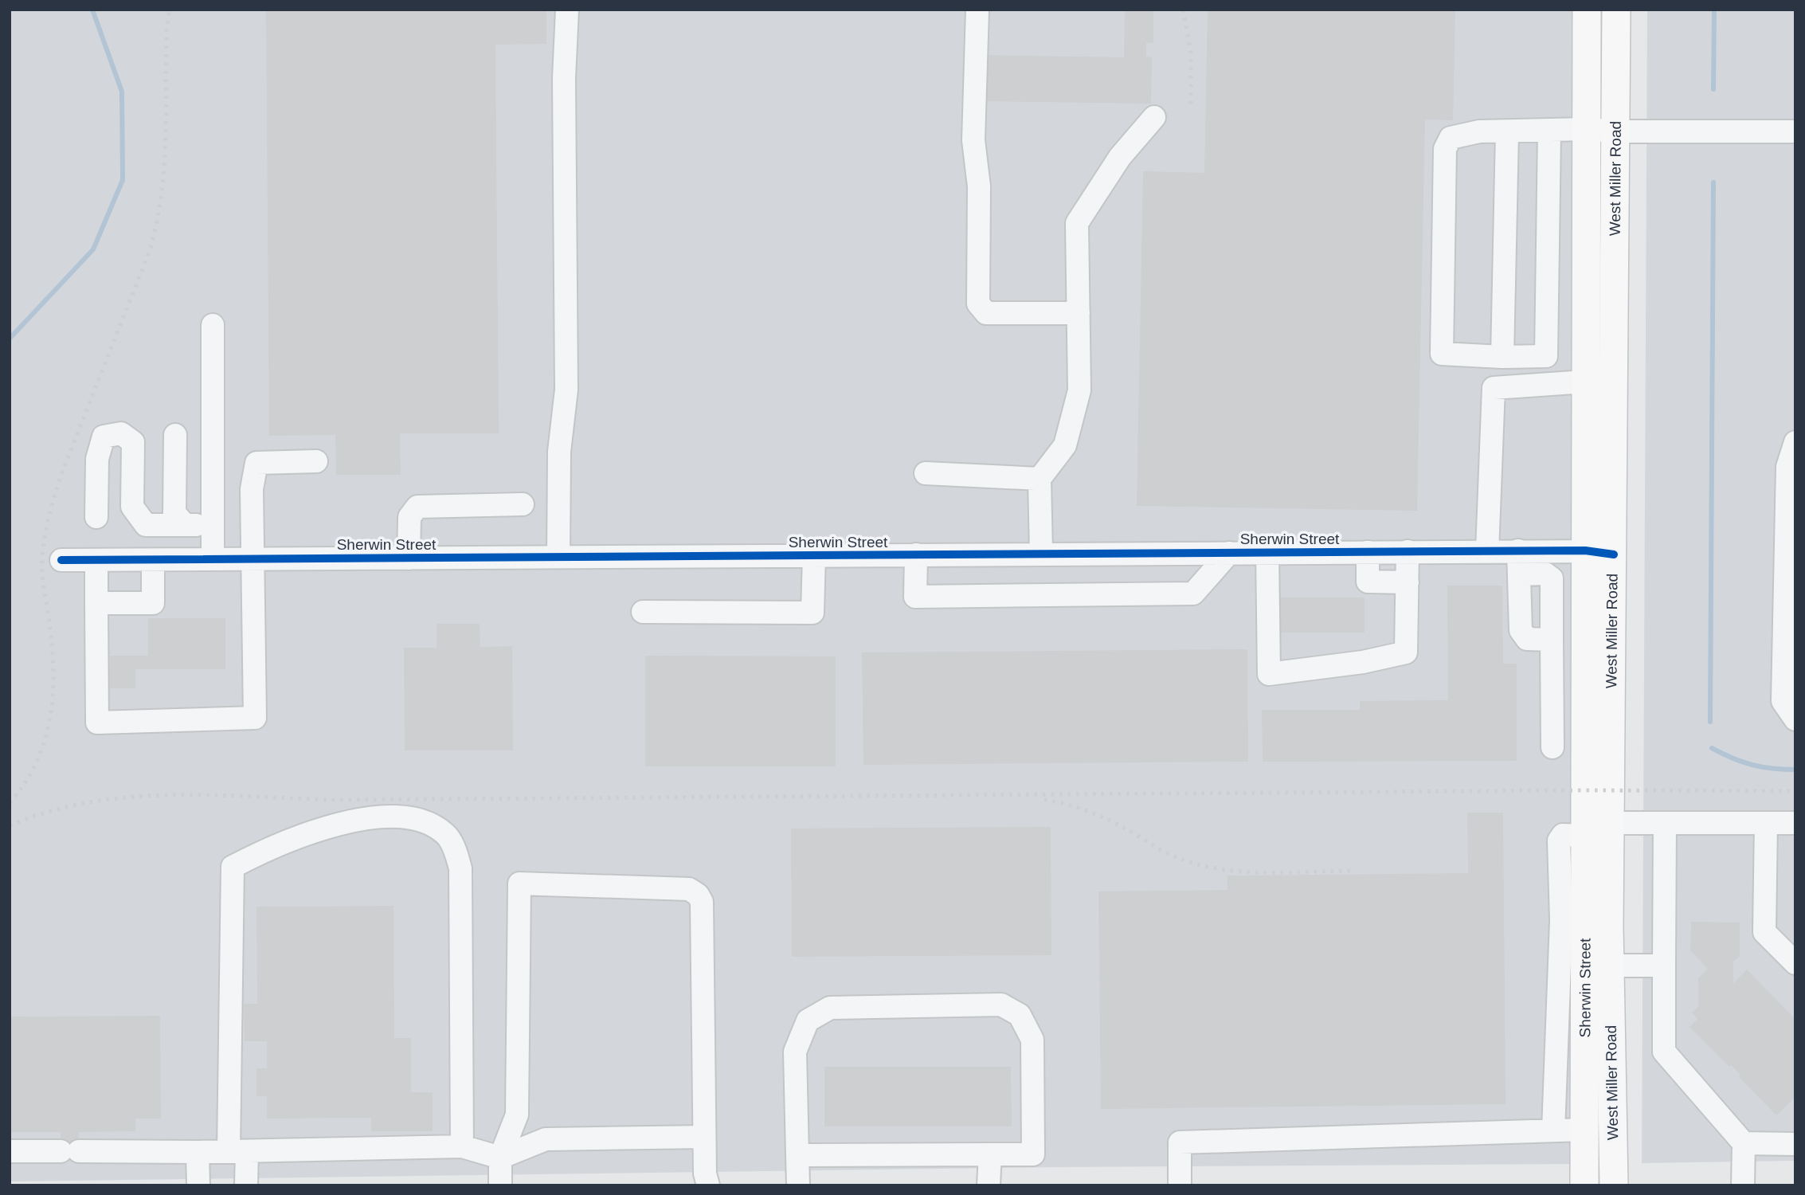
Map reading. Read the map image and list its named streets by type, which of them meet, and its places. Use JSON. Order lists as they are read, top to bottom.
{
  "streets": {
    "main road": ["West Miller Road", "Sherwin Street"]
  },
  "crossings": [
    ["West Miller Road", "Sherwin Street"]
  ]
}
